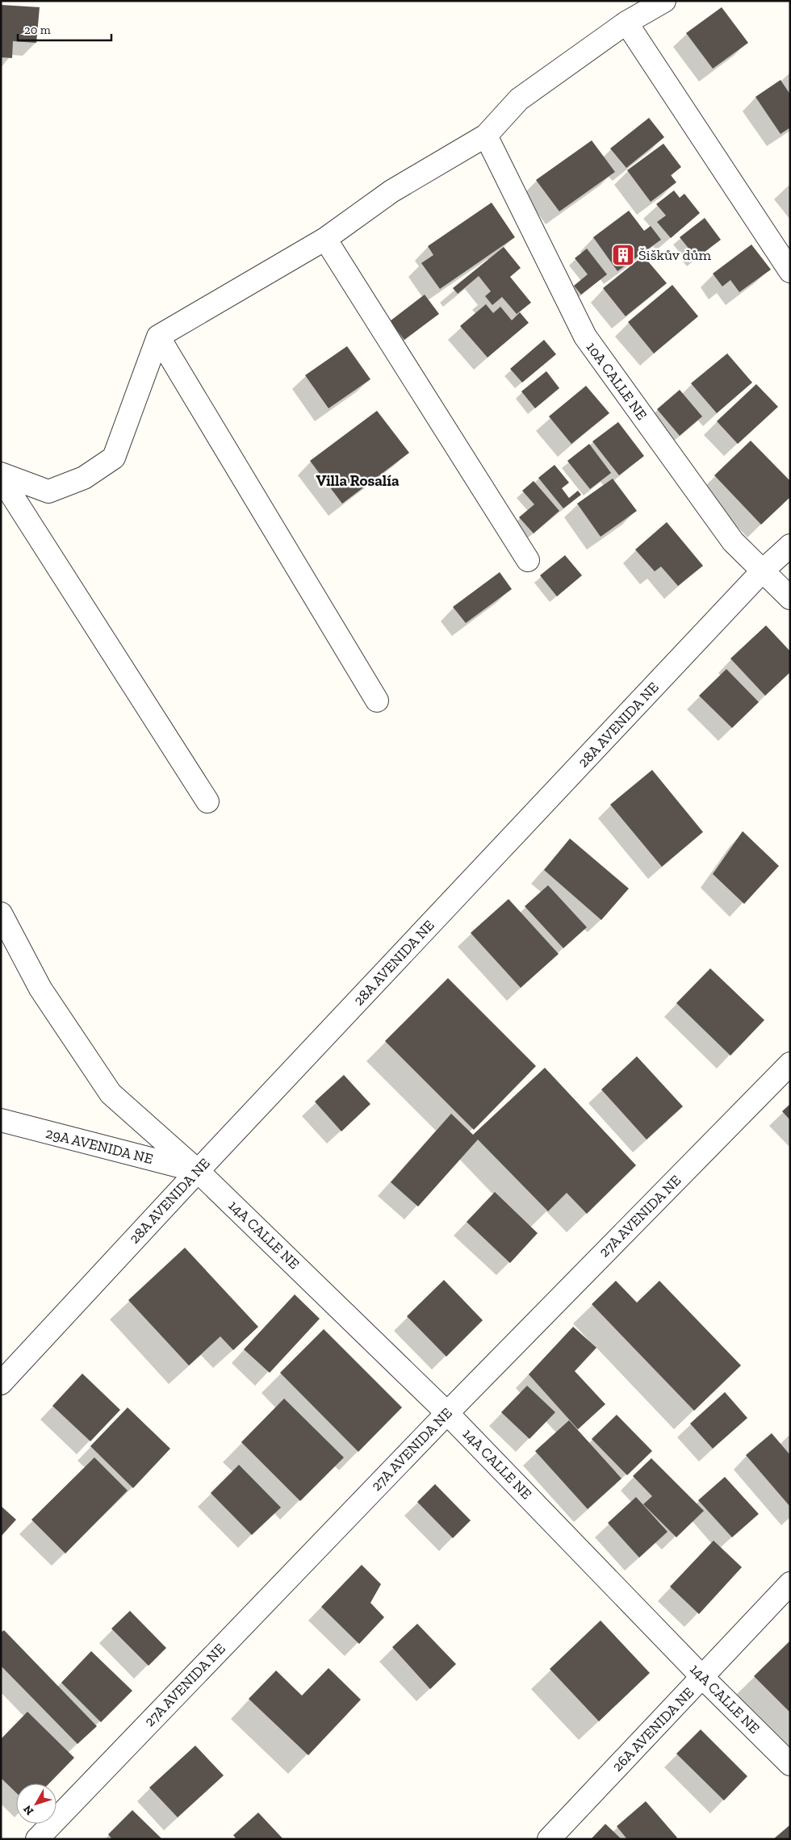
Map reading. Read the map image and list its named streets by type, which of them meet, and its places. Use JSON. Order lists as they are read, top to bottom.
{
  "streets": {
    "street": [
      "10A CALLE NE",
      "28A AVENIDA NE",
      "29A AVENIDA NE",
      "27A AVENIDA NE",
      "14A CALLE NE",
      "26A AVENIDA NE"
    ]
  },
  "crossings": [
    ["10A CALLE NE", "28A AVENIDA NE"],
    ["28A AVENIDA NE", "29A AVENIDA NE"],
    ["28A AVENIDA NE", "14A CALLE NE"],
    ["29A AVENIDA NE", "14A CALLE NE"],
    ["27A AVENIDA NE", "14A CALLE NE"],
    ["14A CALLE NE", "26A AVENIDA NE"]
  ],
  "districts": ["Villa Rosalía"],
  "places": {
    "building": ["Šiškův dům"]
  },
  "scale_bar": "20 m",
  "north": "bottom left"
}
